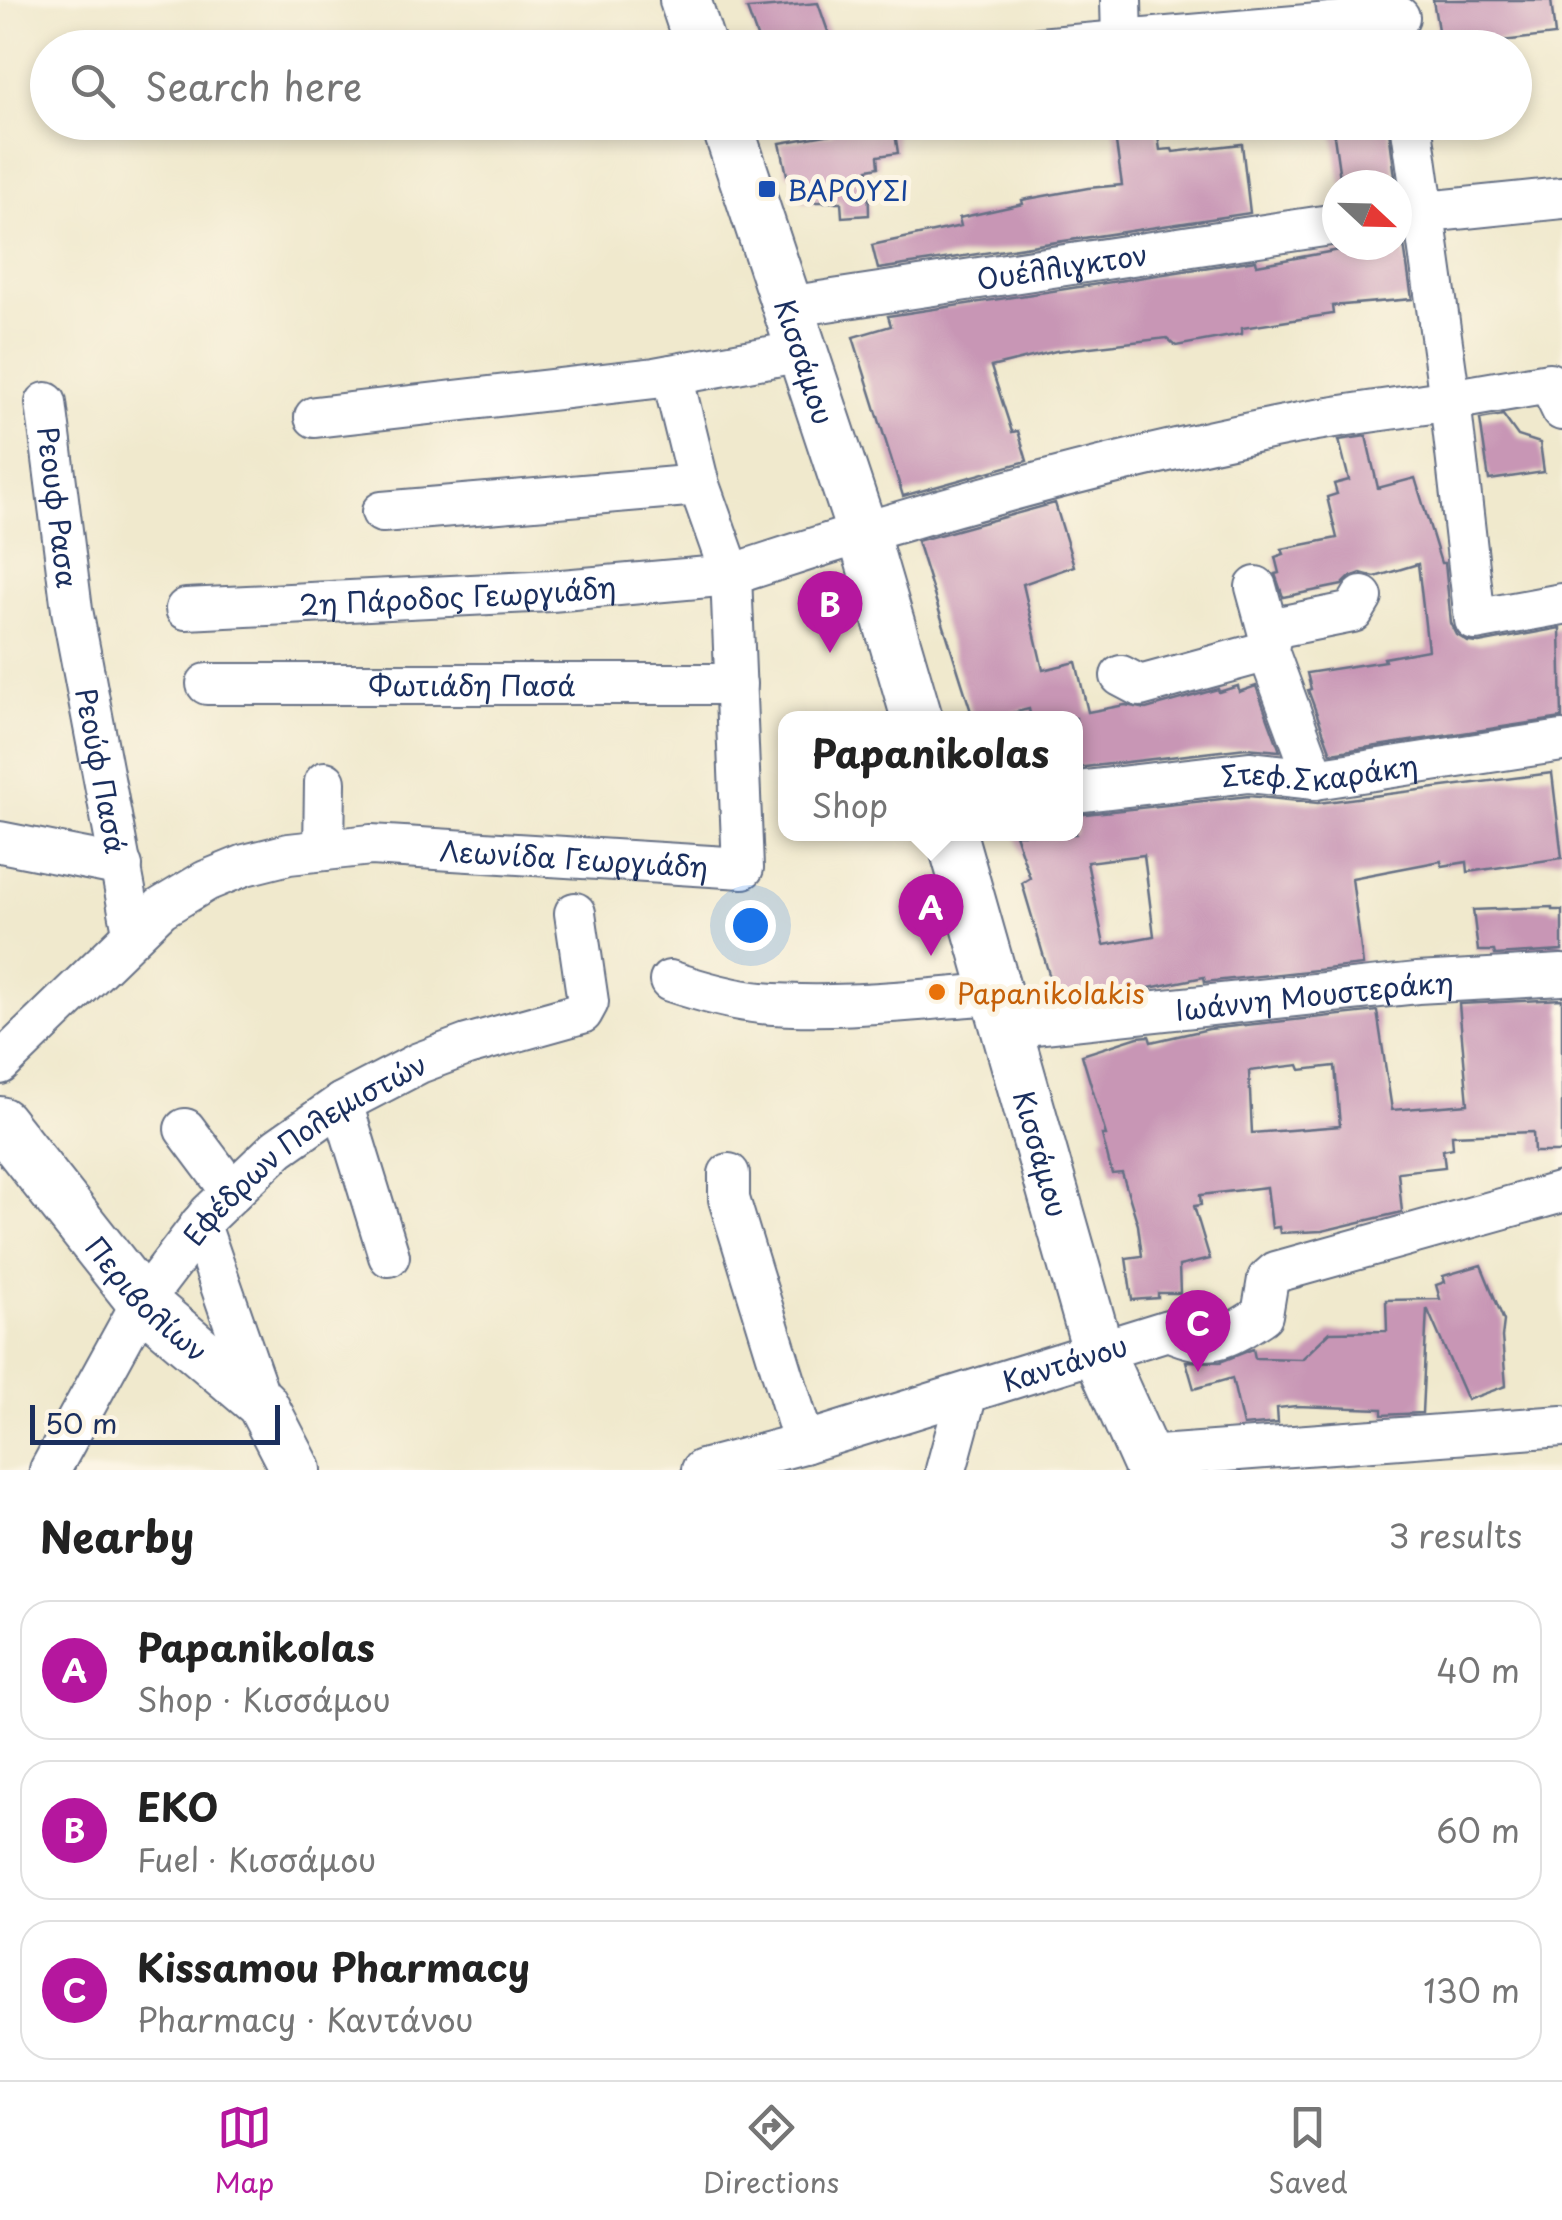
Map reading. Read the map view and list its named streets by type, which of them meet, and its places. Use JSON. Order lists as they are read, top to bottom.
{
  "streets": {
    "main road": ["Κισσάμου", "Περιβολίων"],
    "street": [
      "Ουέλλιγκτον",
      "Ρεουφ Ρασα",
      "2η Πάροδος Γεωργιάδη",
      "Φωτιάδη Πασά",
      "Στεφ.Σκαράκη",
      "Ρεούφ Πασά",
      "Λεωνίδα Γεωργιάδη",
      "Ιωάννη Μουστεράκη",
      "Εφέδρων Πολεμιστών",
      "Καντάνου"
    ]
  },
  "crossings": [
    ["Ουέλλιγκτον", "Κισσάμου"],
    ["Ουέλλιγκτον", "Λεωνίδα Γεωργιάδη"],
    ["Κισσάμου", "Ιωάννη Μουστεράκη"],
    ["Κισσάμου", "Καντάνου"],
    ["Ρεουφ Ρασα", "Ρεούφ Πασά"],
    ["2η Πάροδος Γεωργιάδη", "Λεωνίδα Γεωργιάδη"],
    ["Φωτιάδη Πασά", "Λεωνίδα Γεωργιάδη"],
    ["Ρεούφ Πασά", "Λεωνίδα Γεωργιάδη"],
    ["Εφέδρων Πολεμιστών", "Περιβολίων"]
  ],
  "places": {
    "transit": ["ΒΑΡΟΥΣΙ"],
    "other": ["Papanikolakis"]
  },
  "scale_bar": "50 m",
  "north": "right",
  "page": {
    "search": "Search here",
    "pins": ["B", "A", "C"],
    "popup": ["Papanikolas", "Shop"],
    "scale": "50 m",
    "heading": ["Nearby", "3 results"],
    "list": [
      {
        "mark": "A",
        "name": "Papanikolas",
        "note": "Shop · Κισσάμου",
        "value": "40 m"
      },
      {
        "mark": "B",
        "name": "EKO",
        "note": "Fuel · Κισσάμου",
        "value": "60 m"
      },
      {
        "mark": "C",
        "name": "Kissamou Pharmacy",
        "note": "Pharmacy · Καντάνου",
        "value": "130 m"
      }
    ],
    "nav": ["Map", "Directions", "Saved"]
  }
}
